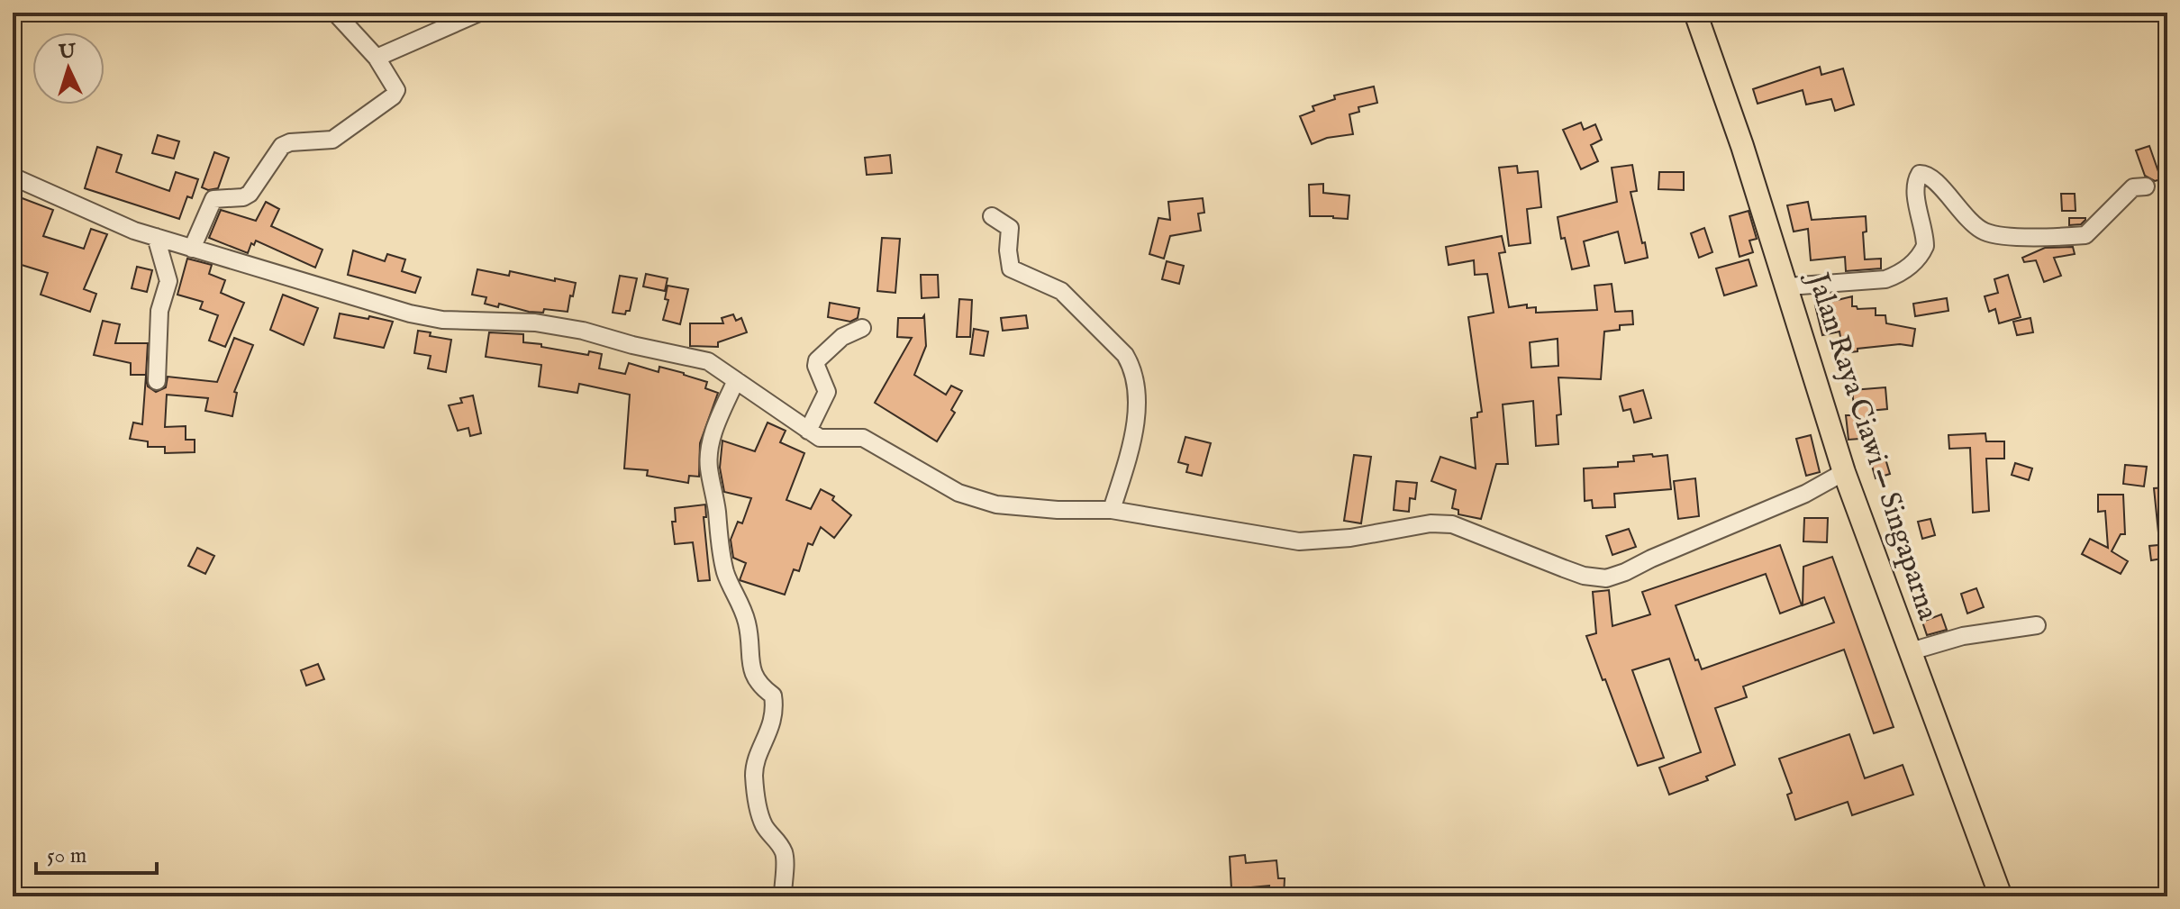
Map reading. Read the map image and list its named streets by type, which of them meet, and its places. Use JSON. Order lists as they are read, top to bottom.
{
  "streets": {
    "main road": ["Jalan Raya Ciawi — Singaparna"]
  },
  "scale_bar": "50 m",
  "north": "top"
}
